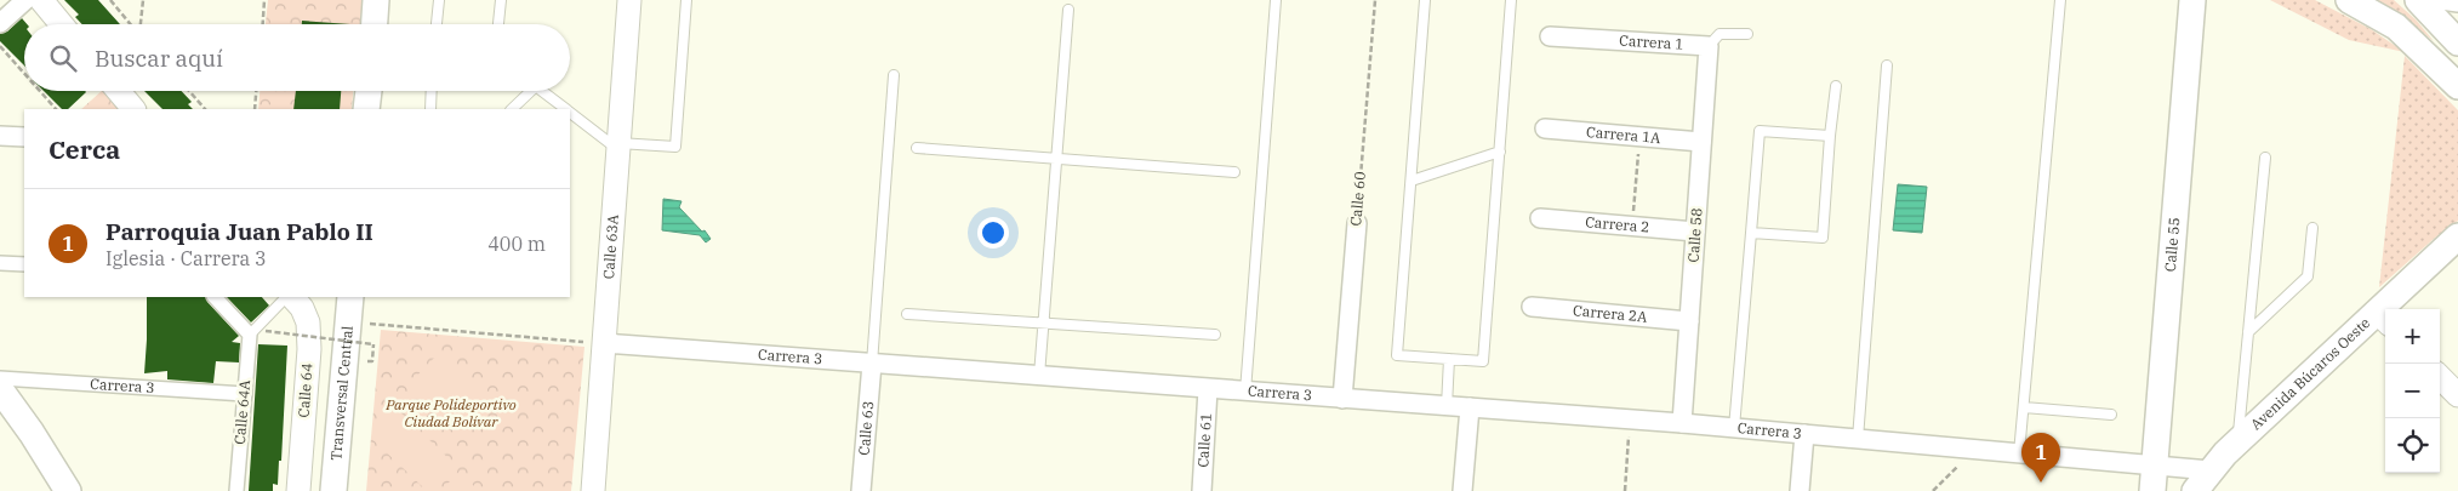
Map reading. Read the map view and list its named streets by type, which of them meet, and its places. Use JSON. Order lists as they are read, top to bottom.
{
  "streets": {
    "main road": ["Calle 55", "Avenida Búcaros Oeste", "Transversal Central"],
    "street": [
      "Carrera 1",
      "Carrera 1A",
      "Calle 60",
      "Carrera 2",
      "Calle 58",
      "Calle 63A",
      "Carrera 2A",
      "Carrera 3",
      "Calle 64",
      "Calle 64A",
      "Calle 63",
      "Calle 61"
    ]
  },
  "crossings": [
    ["Carrera 1", "Calle 58"],
    ["Carrera 1A", "Calle 58"],
    ["Calle 60", "Carrera 3"],
    ["Carrera 2", "Calle 58"],
    ["Calle 58", "Carrera 2A"],
    ["Calle 58", "Carrera 3"],
    ["Calle 63A", "Carrera 3"],
    ["Calle 55", "Carrera 3"],
    ["Carrera 3", "Avenida Búcaros Oeste"],
    ["Carrera 3", "Calle 64A"],
    ["Carrera 3", "Calle 63"],
    ["Carrera 3", "Calle 61"]
  ],
  "parks": ["Parque Polideportivo Ciudad Bolívar"],
  "page": {
    "search": "Buscar aquí",
    "heading": "Cerca",
    "list": [
      {
        "mark": "1",
        "name": "Parroquia Juan Pablo II",
        "note": "Iglesia · Carrera 3",
        "value": "400 m"
      }
    ],
    "map_buttons": ["+", "−"],
    "pins": "1"
  }
}
